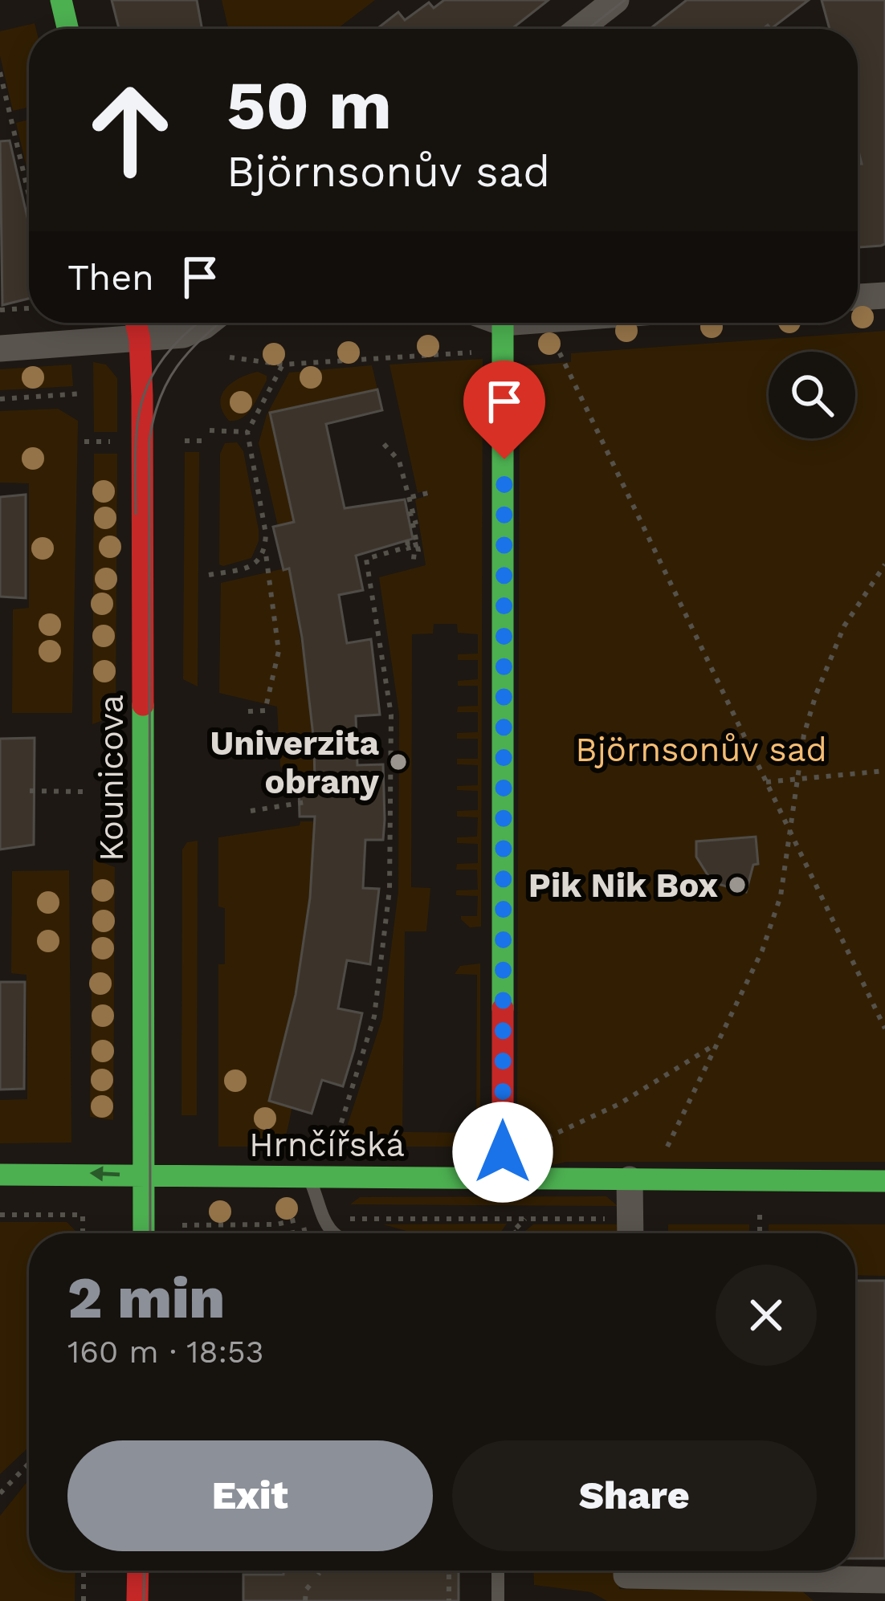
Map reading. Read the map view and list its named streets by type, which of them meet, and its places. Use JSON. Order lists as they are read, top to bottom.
{
  "streets": {
    "street": ["Kounicova", "Hrnčířská"]
  },
  "crossings": [
    ["Kounicova", "Hrnčířská"]
  ],
  "parks": ["Björnsonův sad"],
  "places": ["Univerzita obrany", "Pik Nik Box"],
  "page": {
    "turn": ["50 m", "Björnsonův sad"],
    "then": "Then",
    "heading": ["2 min", "160 m · 18:53"],
    "buttons": ["Exit", "Share"]
  }
}
